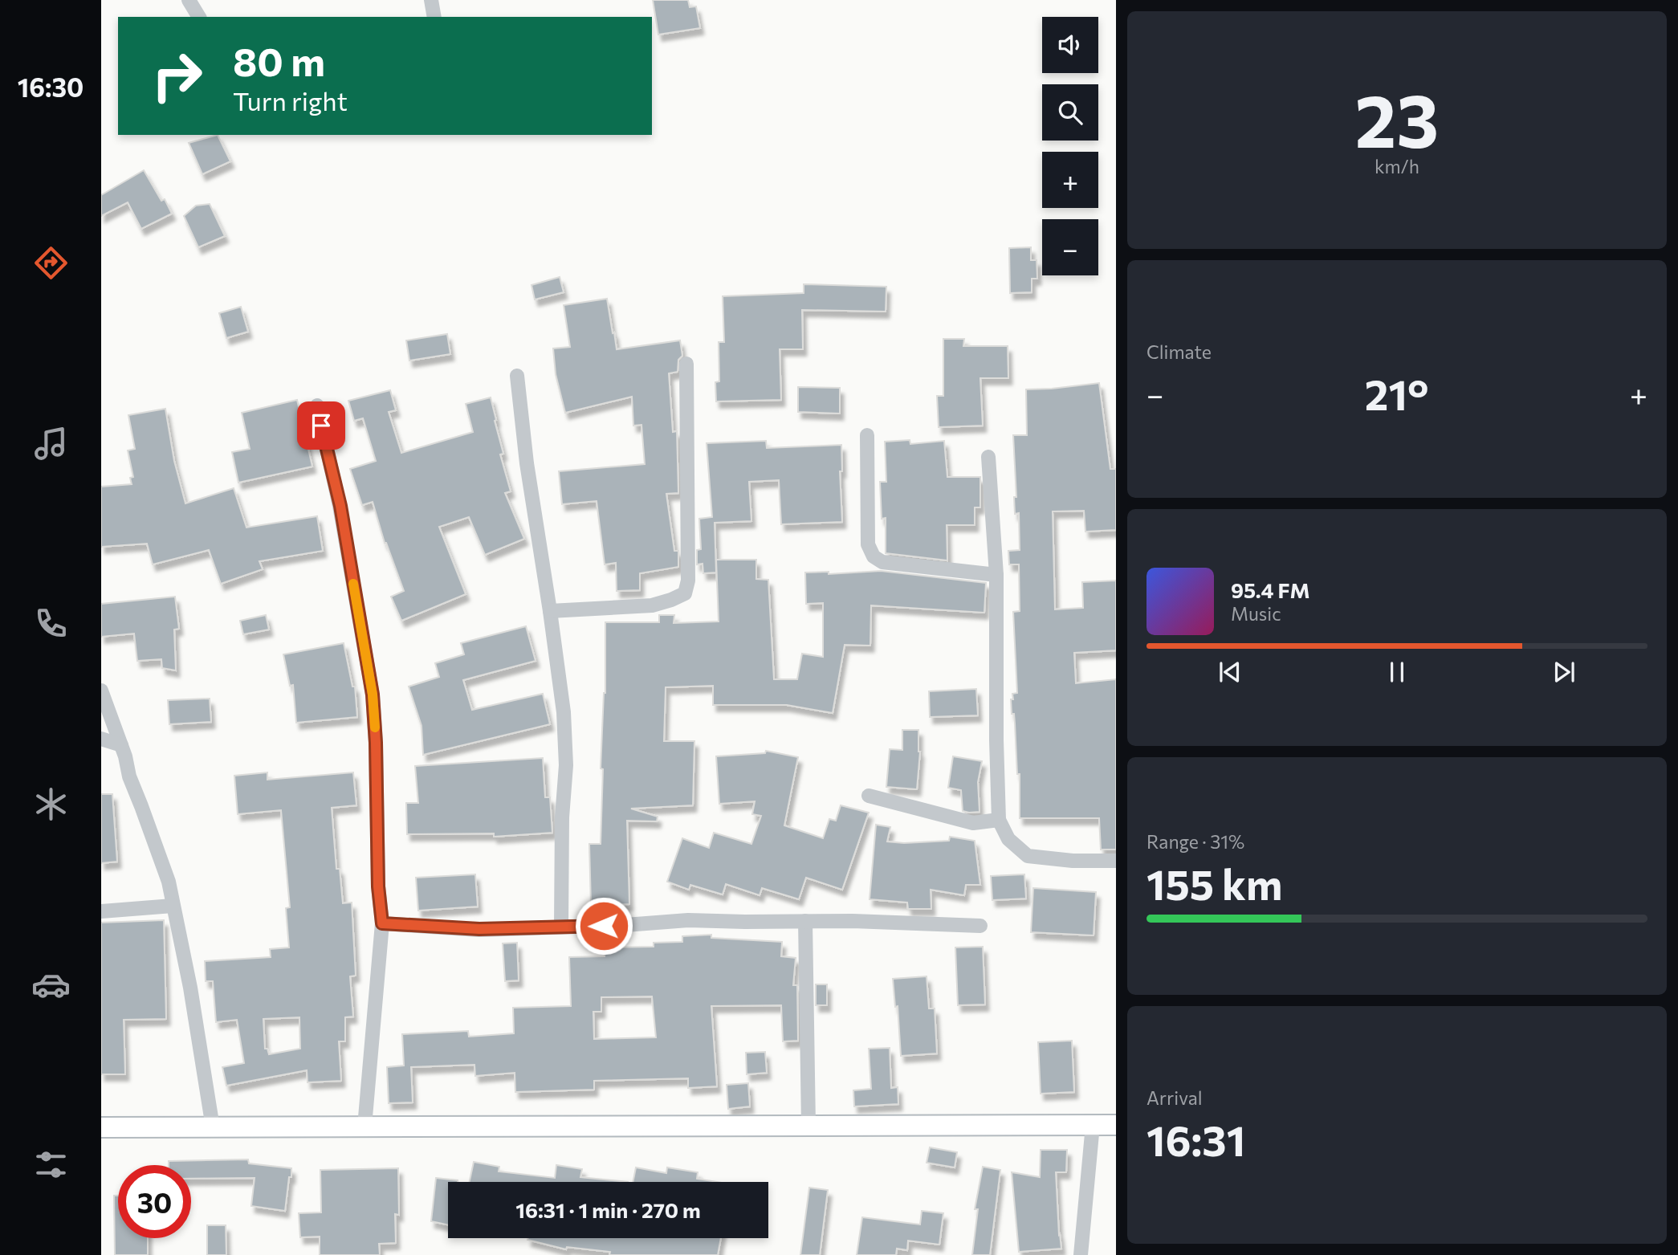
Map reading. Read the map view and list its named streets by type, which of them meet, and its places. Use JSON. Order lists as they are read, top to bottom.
{
  "page": {
    "tabs": "16:30",
    "tile": [
      ["23", "km/h"],
      "Climate",
      ["Range · 31%", "155 km"],
      ["Arrival", "16:31"]
    ],
    "map_buttons": ["+", "−"],
    "turn": ["80 m", "Turn right"],
    "heat": ["−", "21°", "+"],
    "song": ["95.4 FM", "Music"],
    "limit": "30",
    "trip": "16:31 · 1 min · 270 m"
  }
}
